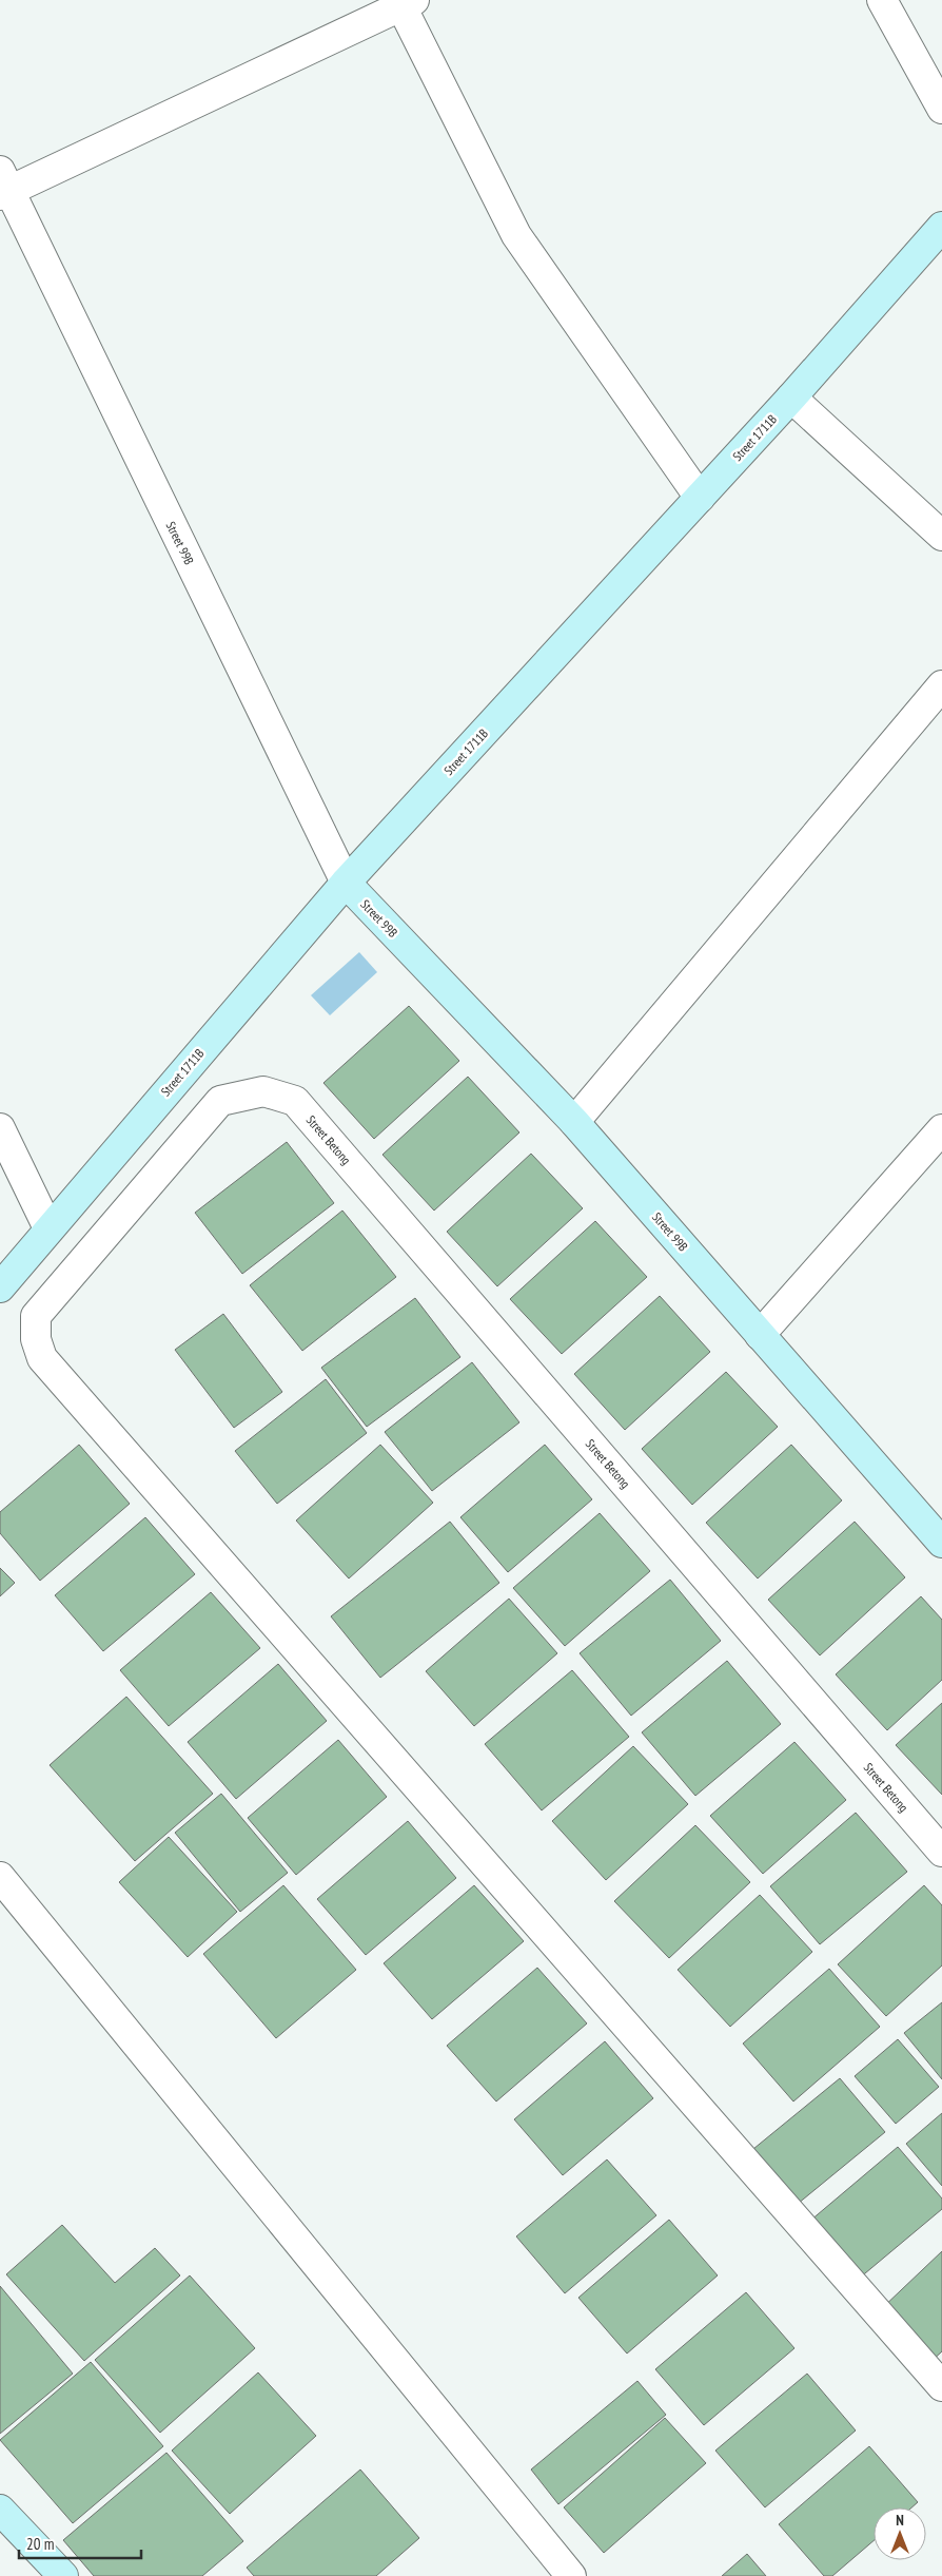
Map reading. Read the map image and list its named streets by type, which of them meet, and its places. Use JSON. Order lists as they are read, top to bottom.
{
  "streets": {
    "street": ["Street 1711B", "Street 99B", "Street Betong"]
  },
  "crossings": [
    ["Street 1711B", "Street 99B"]
  ],
  "scale_bar": "20 m",
  "north": "top"
}
